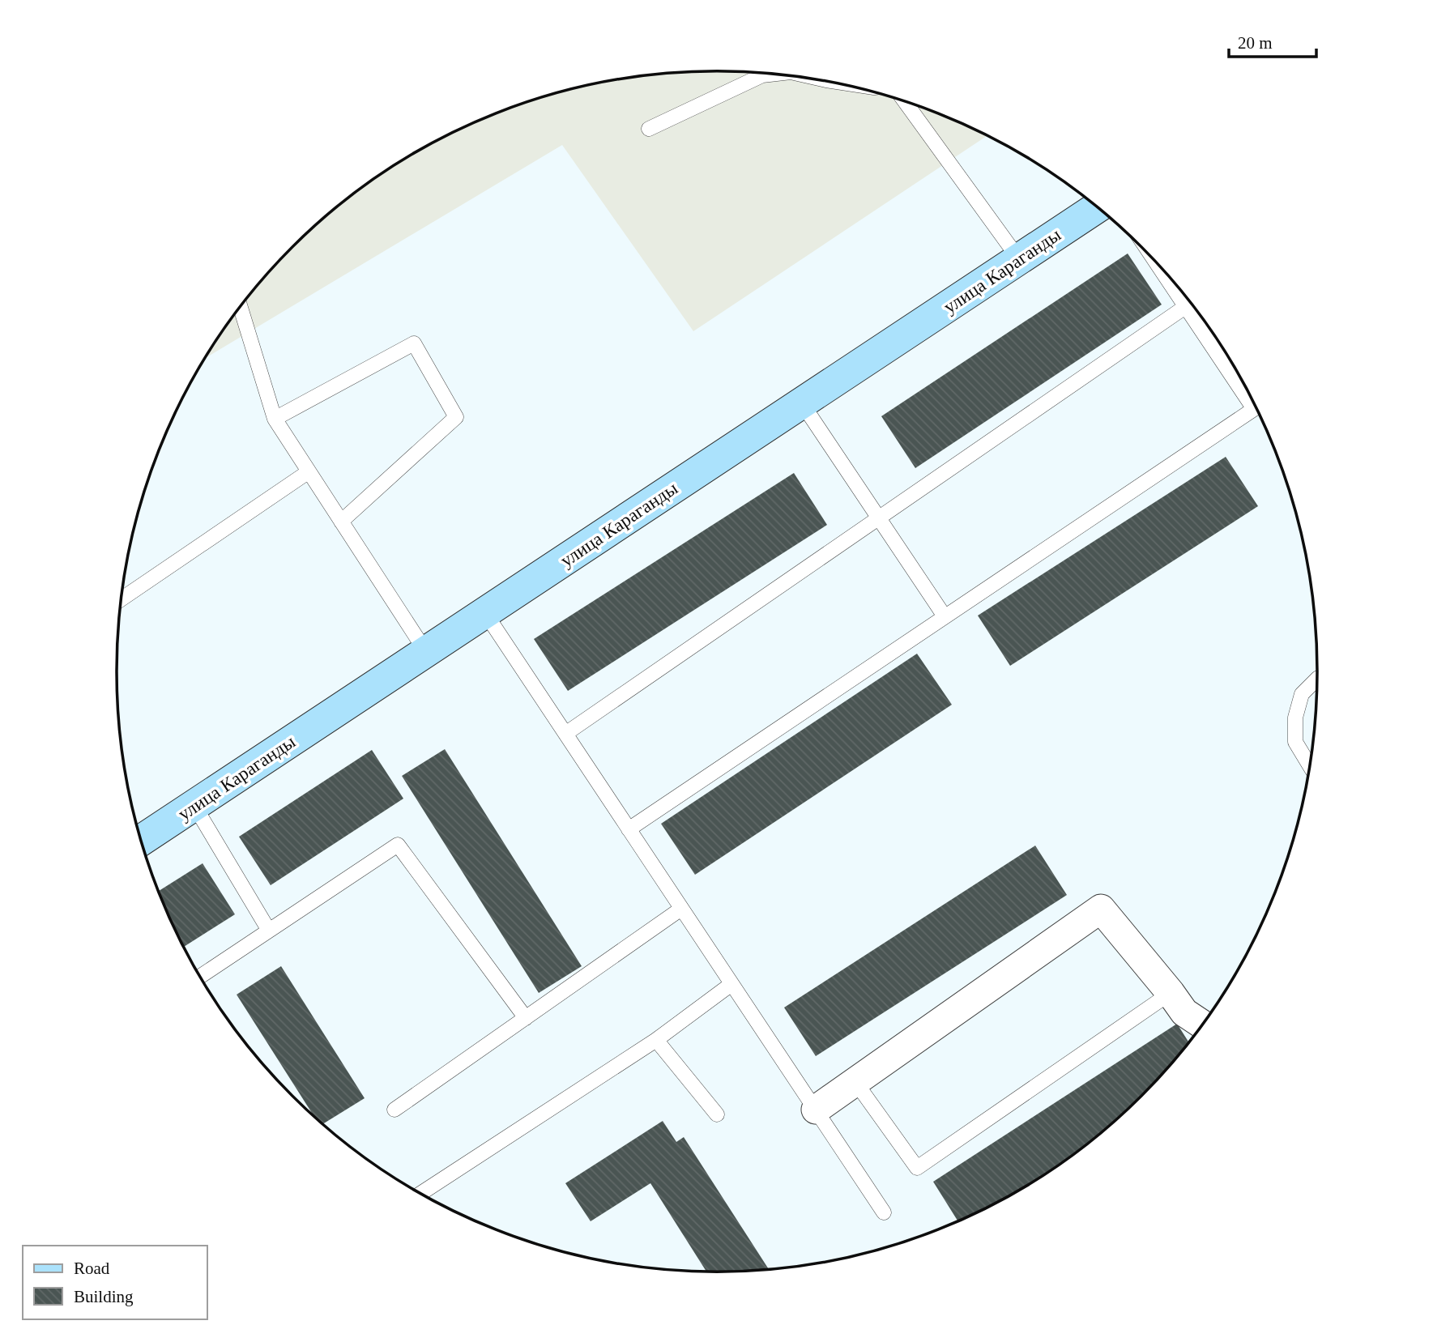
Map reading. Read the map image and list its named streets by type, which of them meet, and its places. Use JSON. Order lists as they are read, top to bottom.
{
  "streets": {
    "main road": ["улица Караганды"]
  },
  "legend": ["Road", "Building"],
  "scale_bar": "20 m"
}
